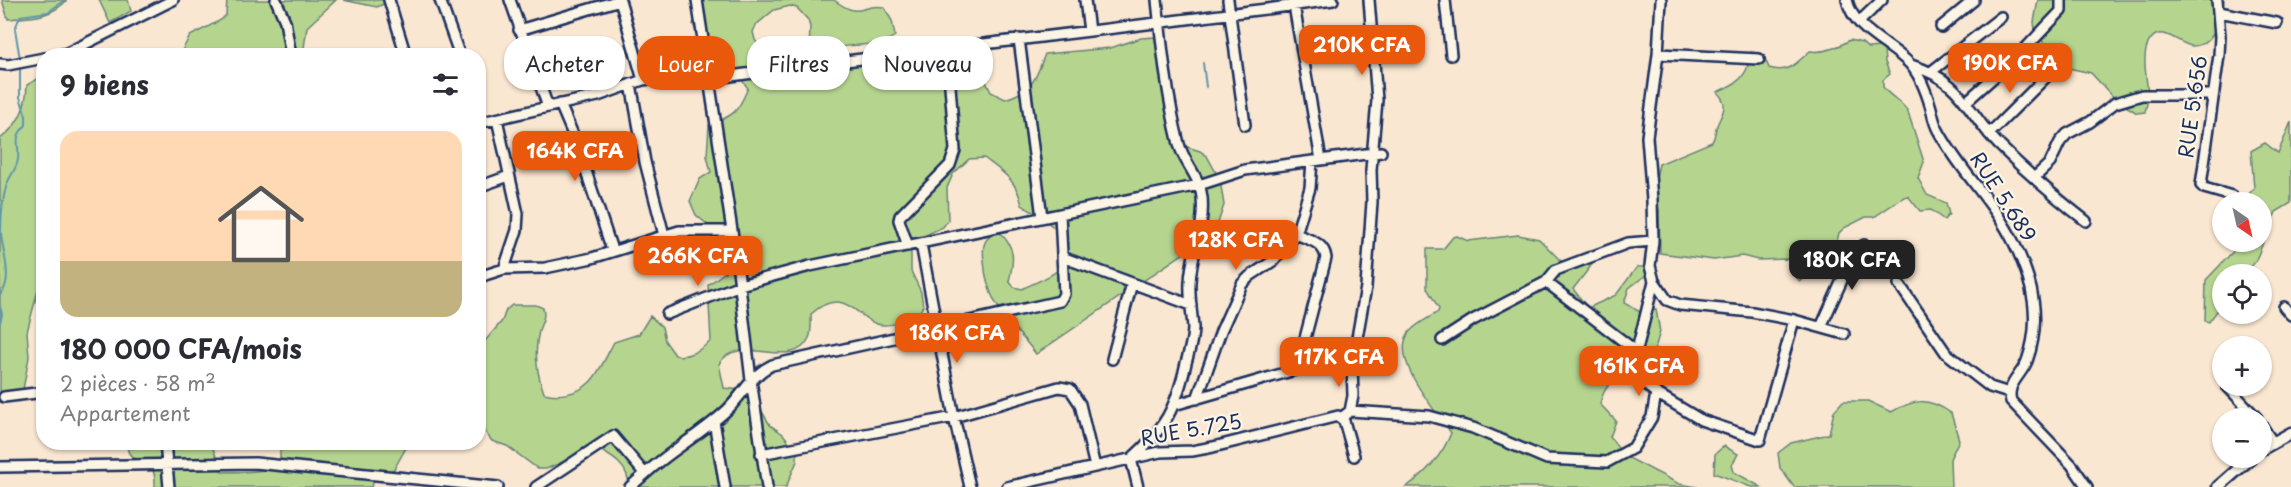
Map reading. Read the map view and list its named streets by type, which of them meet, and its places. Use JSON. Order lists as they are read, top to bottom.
{
  "streets": {
    "street": ["RUE 5.656", "RUE 5.689", "RUE 5.725"]
  },
  "north": "bottom right",
  "page": {
    "price": [
      "210K CFA",
      "190K CFA",
      "164K CFA",
      "128K CFA",
      "266K CFA",
      "180K CFA",
      "186K CFA",
      "117K CFA",
      "161K CFA"
    ],
    "chip": [
      "Acheter",
      "Louer",
      "Filtres",
      "Nouveau"
    ],
    "heading": "9 biens",
    "list": [
      {
        "name": "180 000 CFA/mois",
        "note": "2 pièces · 58 m² · Appartement"
      }
    ],
    "map_buttons": ["+", "−"]
  }
}
